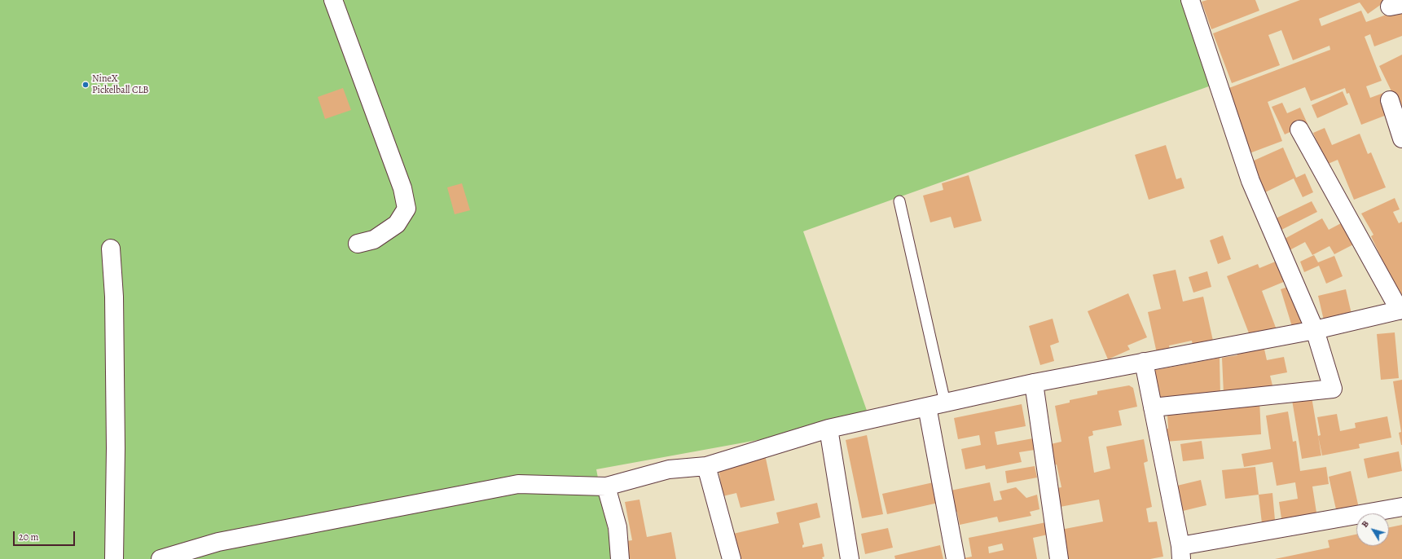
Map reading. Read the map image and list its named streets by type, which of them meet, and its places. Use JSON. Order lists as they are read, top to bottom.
{
  "places": ["NineX Pickelball CLB"],
  "scale_bar": "20 m",
  "north": "top left"
}
